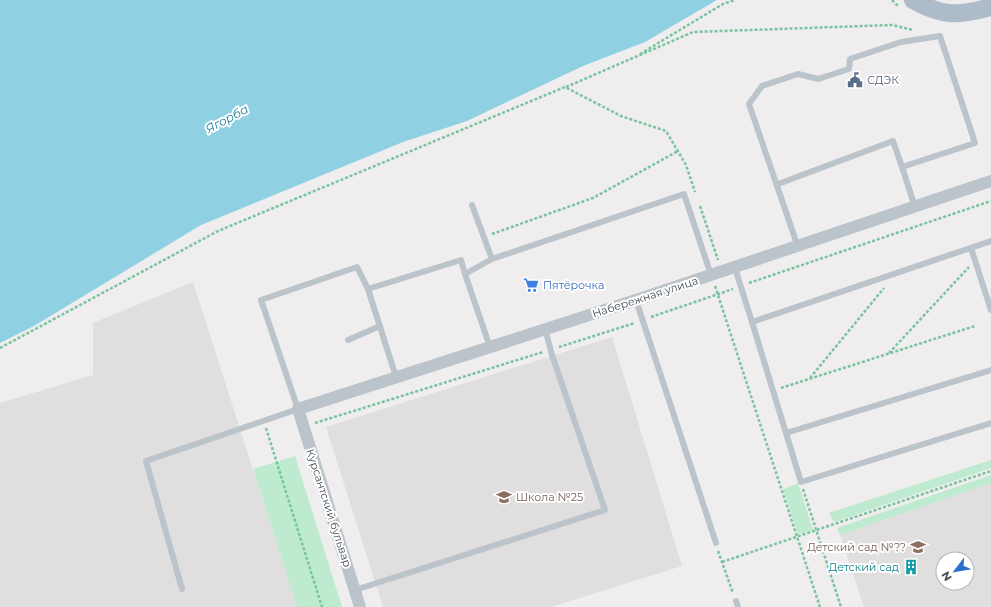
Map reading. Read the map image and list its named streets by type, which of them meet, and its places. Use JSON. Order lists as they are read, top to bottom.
{
  "streets": {
    "street": ["Набережная улица", "Курсантский бульвар"]
  },
  "crossings": [
    ["Набережная улица", "Курсантский бульвар"]
  ],
  "water": ["Ягорба"],
  "places": {
    "public building": ["СДЭК"],
    "supermarket": ["Пятёрочка"],
    "school or university": ["Школа №25", "Детский сад №??"],
    "building": ["Детский сад"]
  },
  "north": "bottom left"
}
